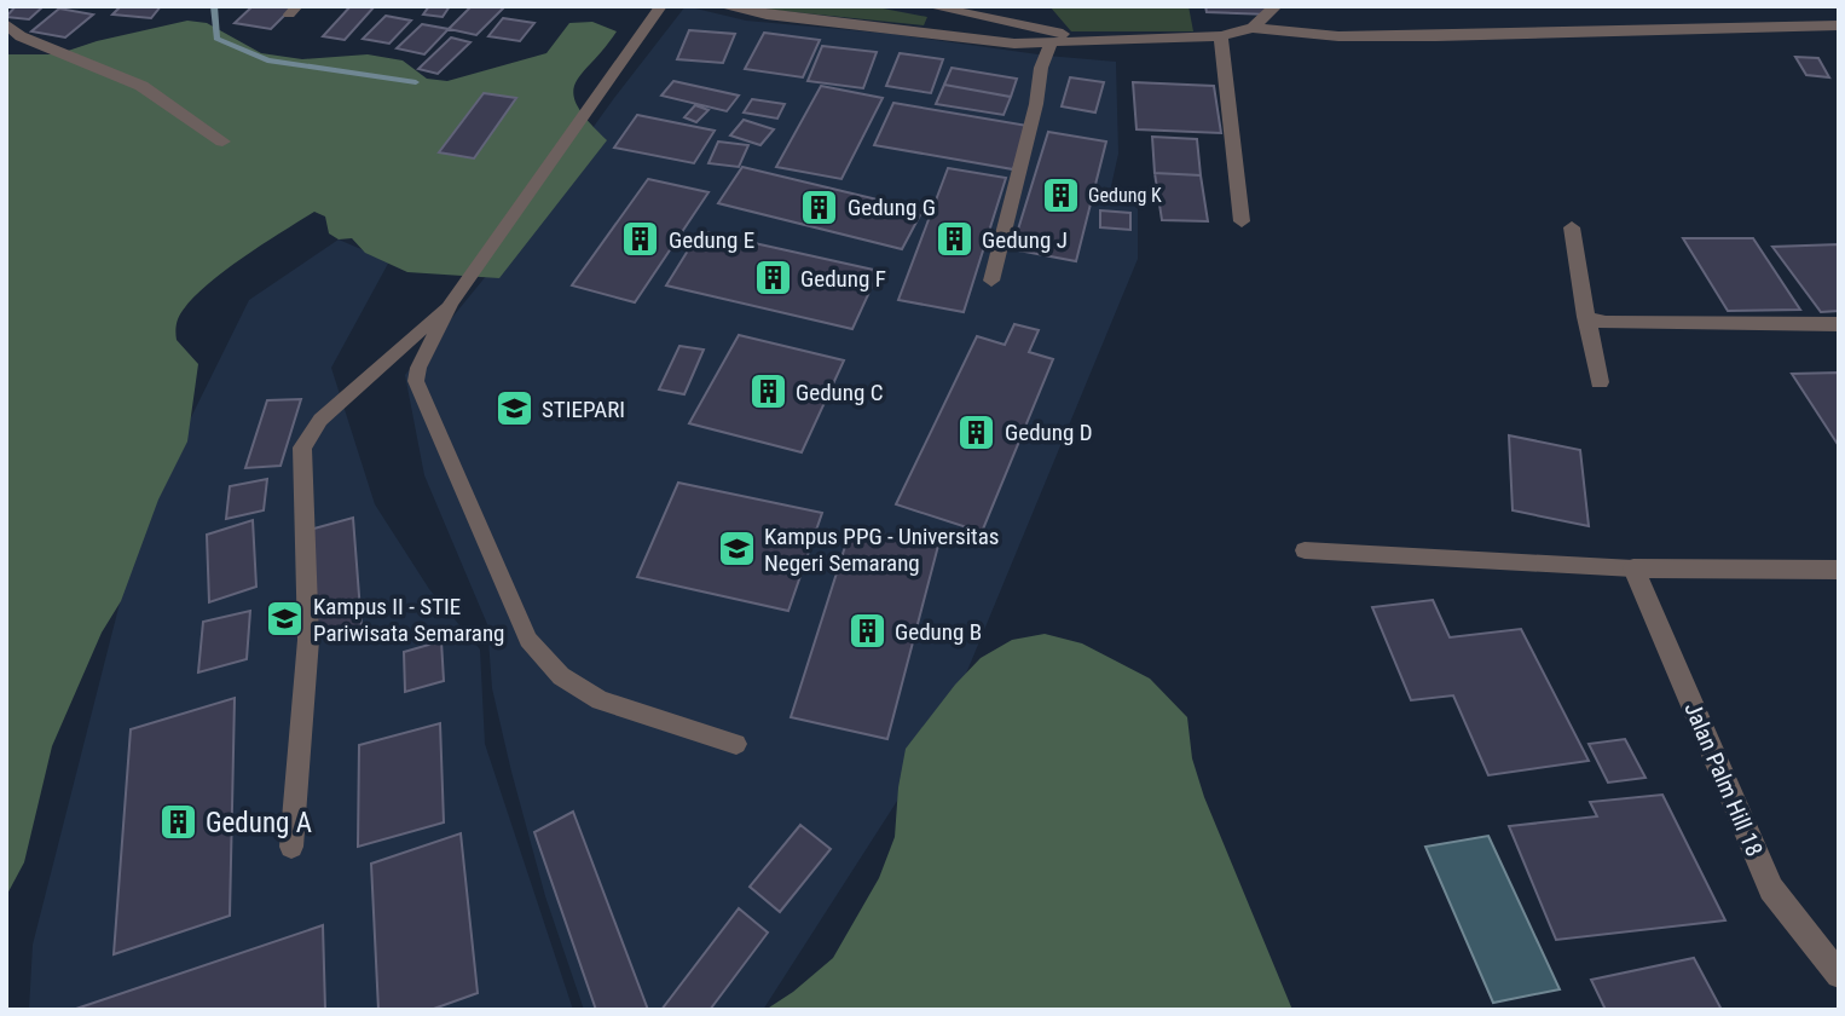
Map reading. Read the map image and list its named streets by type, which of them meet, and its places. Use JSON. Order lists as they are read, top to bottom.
{
  "streets": {
    "street": ["Jalan Palm Hill 18"]
  },
  "places": {
    "building": [
      "Gedung K",
      "Gedung G",
      "Gedung E",
      "Gedung J",
      "Gedung F",
      "Gedung C",
      "Gedung D",
      "Gedung B",
      "Gedung A"
    ],
    "school or university": ["STIEPARI", "Kampus PPG - Universitas Negeri Semarang", "Kampus II - STIE Pariwisata Semarang"]
  }
}
